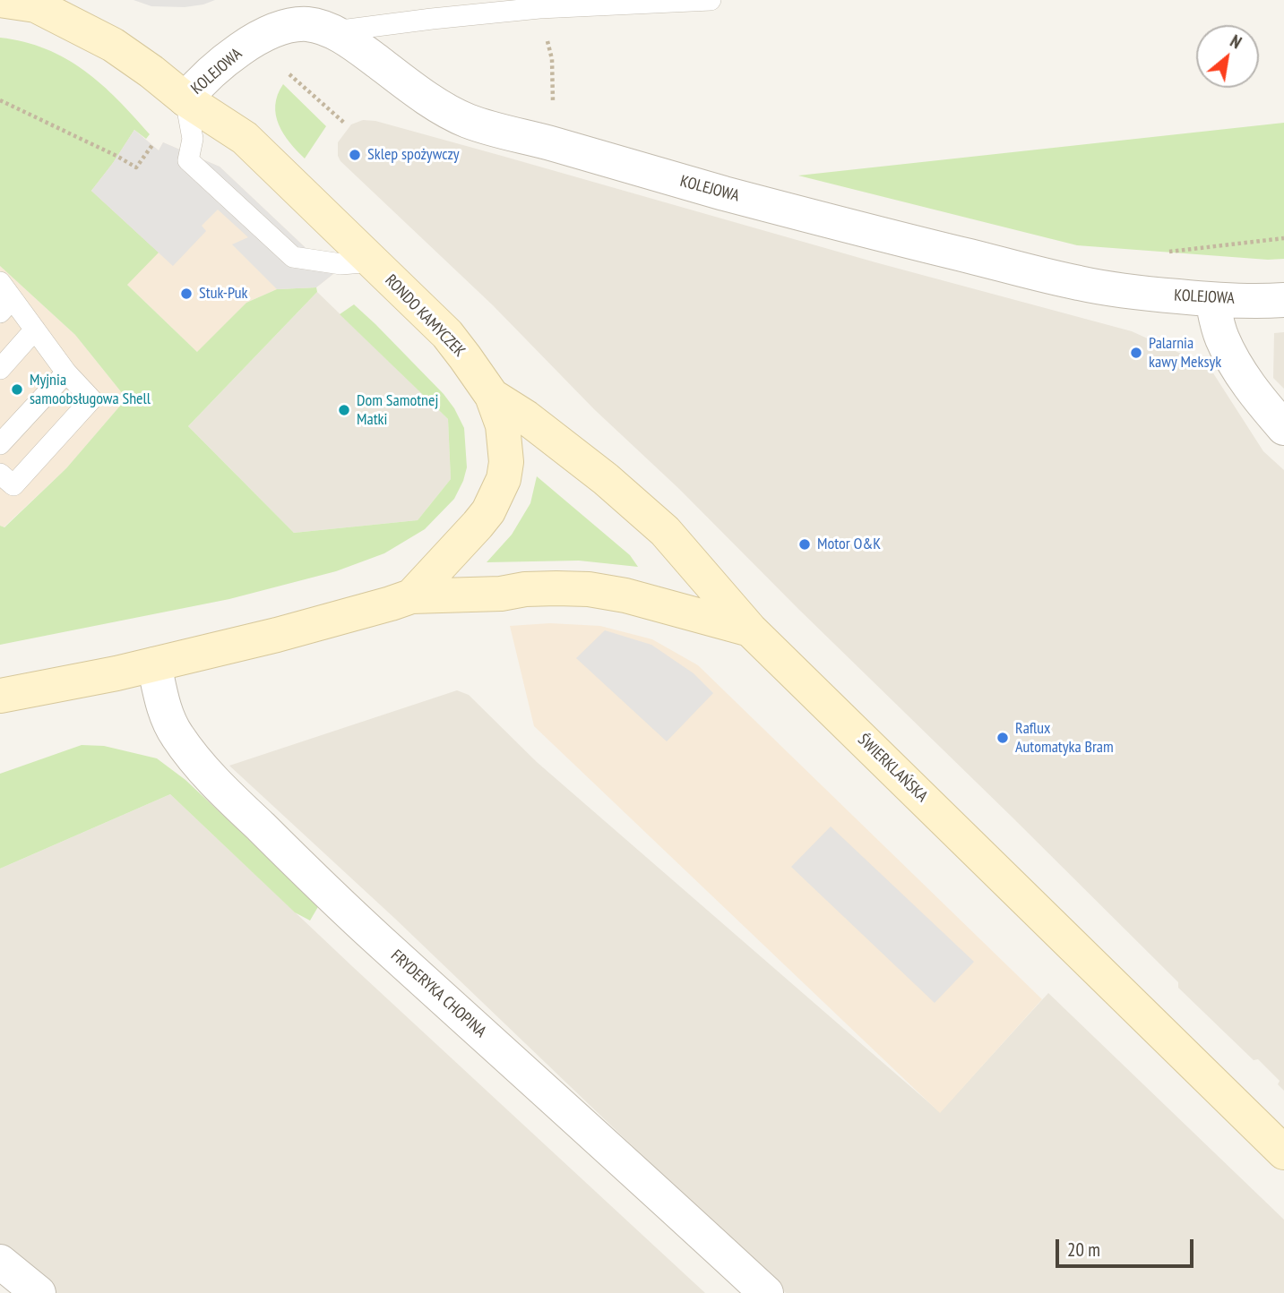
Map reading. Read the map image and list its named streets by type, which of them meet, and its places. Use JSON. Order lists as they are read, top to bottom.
{
  "streets": {
    "main road": ["RONDO KAMYCZEK", "ŚWIERKLAŃSKA"],
    "street": ["KOLEJOWA", "FRYDERYKA CHOPINA"]
  },
  "crossings": [
    ["KOLEJOWA", "RONDO KAMYCZEK"],
    ["RONDO KAMYCZEK", "ŚWIERKLAŃSKA"],
    ["RONDO KAMYCZEK", "FRYDERYKA CHOPINA"]
  ],
  "places": [
    "Sklep spożywczy",
    "Stuk-Puk",
    "Palarnia kawy Meksyk",
    "Myjnia samoobsługowa Shell",
    "Dom Samotnej Matki",
    "Motor O&K",
    "Raflux Automatyka Bram"
  ],
  "scale_bar": "20 m",
  "north": "top right"
}
